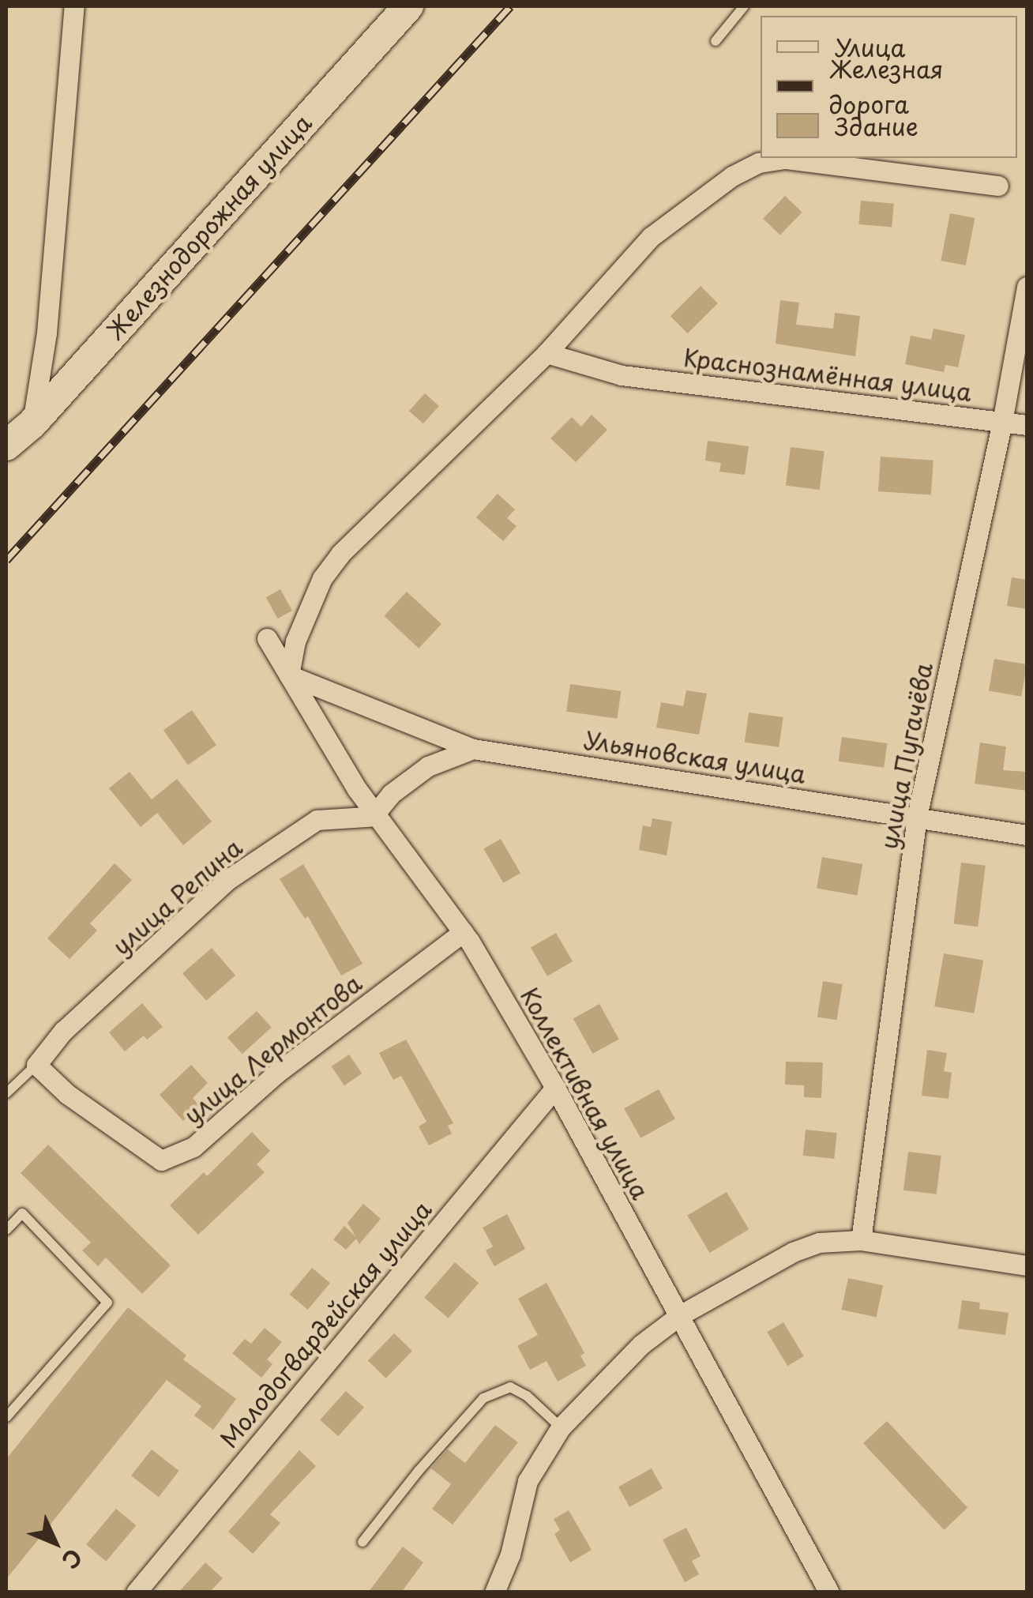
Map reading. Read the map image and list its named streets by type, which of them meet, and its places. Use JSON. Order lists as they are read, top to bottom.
{
  "streets": {
    "street": [
      "Железнодорожная улица",
      "Краснознамённая улица",
      "улица Пугачёва",
      "Ульяновская улица",
      "улица Репина",
      "улица Лермонтова",
      "Коллективная улица",
      "Молодогвардейская улица"
    ]
  },
  "crossings": [
    ["Краснознамённая улица", "улица Пугачёва"],
    ["улица Пугачёва", "Ульяновская улица"],
    ["Ульяновская улица", "улица Репина"],
    ["Ульяновская улица", "Коллективная улица"],
    ["улица Репина", "улица Лермонтова"],
    ["улица Репина", "Коллективная улица"],
    ["улица Лермонтова", "Коллективная улица"],
    ["Коллективная улица", "Молодогвардейская улица"]
  ],
  "legend": ["Улица", "Железная дорога", "Здание"],
  "north": "bottom right"
}
